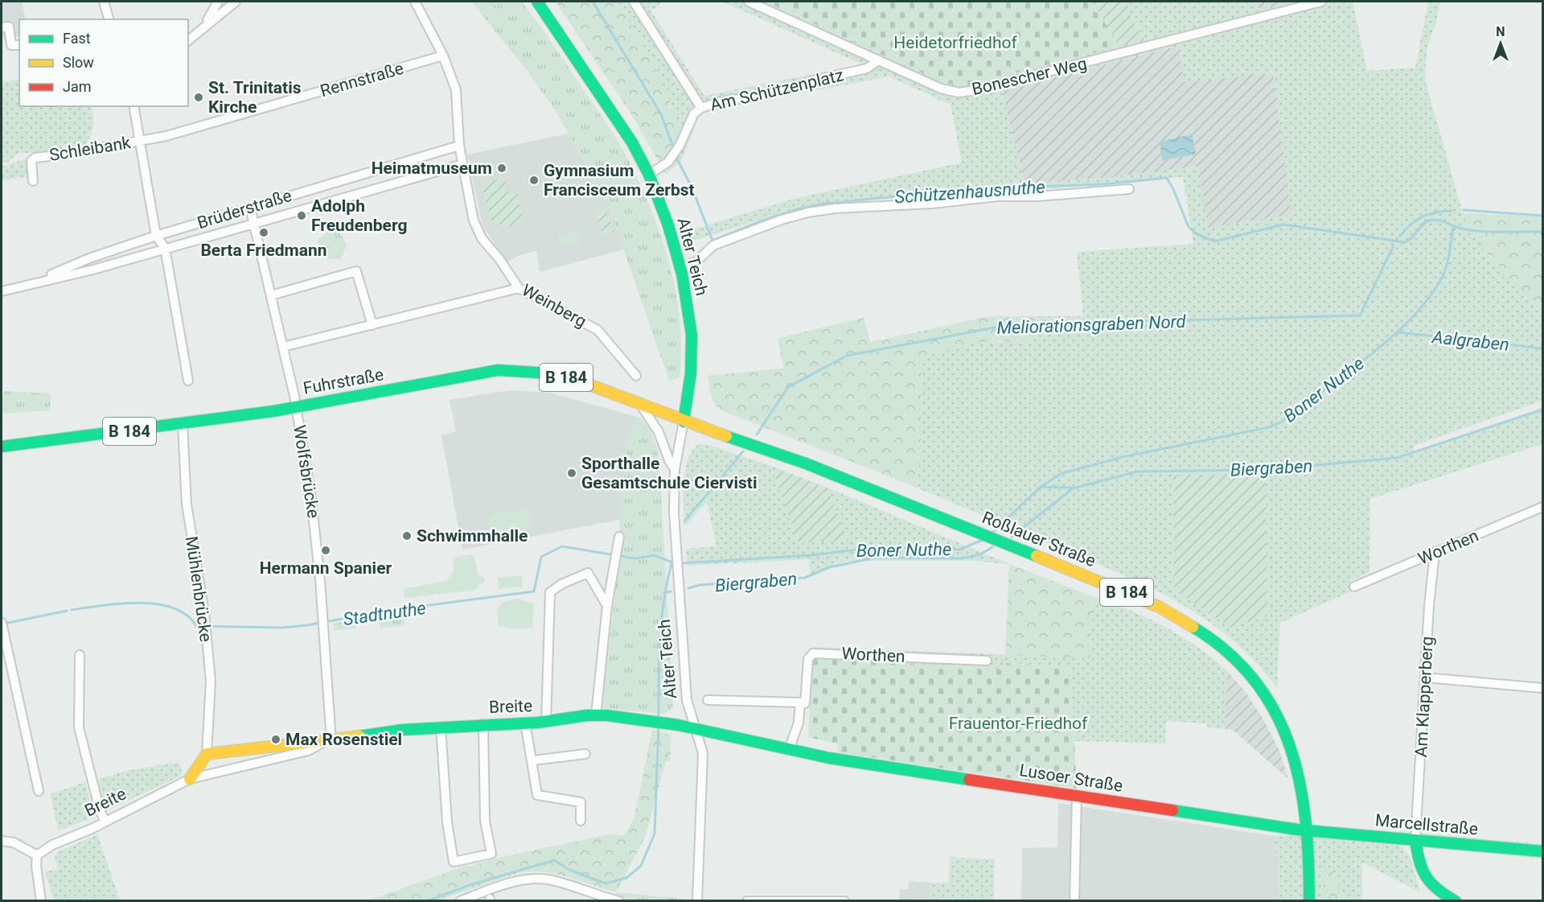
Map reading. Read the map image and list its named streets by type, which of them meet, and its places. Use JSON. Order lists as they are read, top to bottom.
{
  "streets": {
    "main road": [
      "Alter Teich",
      "B 184",
      "Fuhrstraße",
      "Roßlauer Straße",
      "Breite",
      "Lusoer Straße",
      "Marcellstraße"
    ],
    "street": [
      "Bonescher Weg",
      "Rennstraße",
      "Am Schützenplatz",
      "Schleibank",
      "Brüderstraße",
      "Weinberg",
      "Wolfsbrücke",
      "Worthen",
      "Mühlenbrücke",
      "Am Klapperberg"
    ]
  },
  "crossings": [
    ["Bonescher Weg", "Am Schützenplatz"],
    ["Rennstraße", "Schleibank"],
    ["Rennstraße", "Weinberg"],
    ["Am Schützenplatz", "Alter Teich"],
    ["Brüderstraße", "Weinberg"],
    ["Brüderstraße", "Wolfsbrücke"],
    ["Alter Teich", "Fuhrstraße"],
    ["Alter Teich", "Roßlauer Straße"],
    ["Alter Teich", "Breite"],
    ["Fuhrstraße", "Wolfsbrücke"],
    ["Fuhrstraße", "Roßlauer Straße"],
    ["Fuhrstraße", "Mühlenbrücke"],
    ["Wolfsbrücke", "Breite"],
    ["Roßlauer Straße", "Lusoer Straße"],
    ["Roßlauer Straße", "Marcellstraße"],
    ["Worthen", "Am Klapperberg"],
    ["Mühlenbrücke", "Breite"],
    ["Am Klapperberg", "Marcellstraße"],
    ["Breite", "Lusoer Straße"],
    ["Lusoer Straße", "Marcellstraße"]
  ],
  "water": [
    "Schützenhausnuthe",
    "Meliorationsgraben Nord",
    "Aalgraben",
    "Boner Nuthe",
    "Biergraben",
    "Stadtnuthe"
  ],
  "parks": ["Heidetorfriedhof", "Frauentor-Friedhof"],
  "places": [
    "St. Trinitatis Kirche",
    "Heimatmuseum",
    "Gymnasium Francisceum Zerbst",
    "Adolph Freudenberg",
    "Berta Friedmann",
    "Sporthalle Gesamtschule Ciervisti",
    "Schwimmhalle",
    "Hermann Spanier",
    "Max Rosenstiel"
  ],
  "legend": ["Fast", "Slow", "Jam"],
  "north": "top"
}
